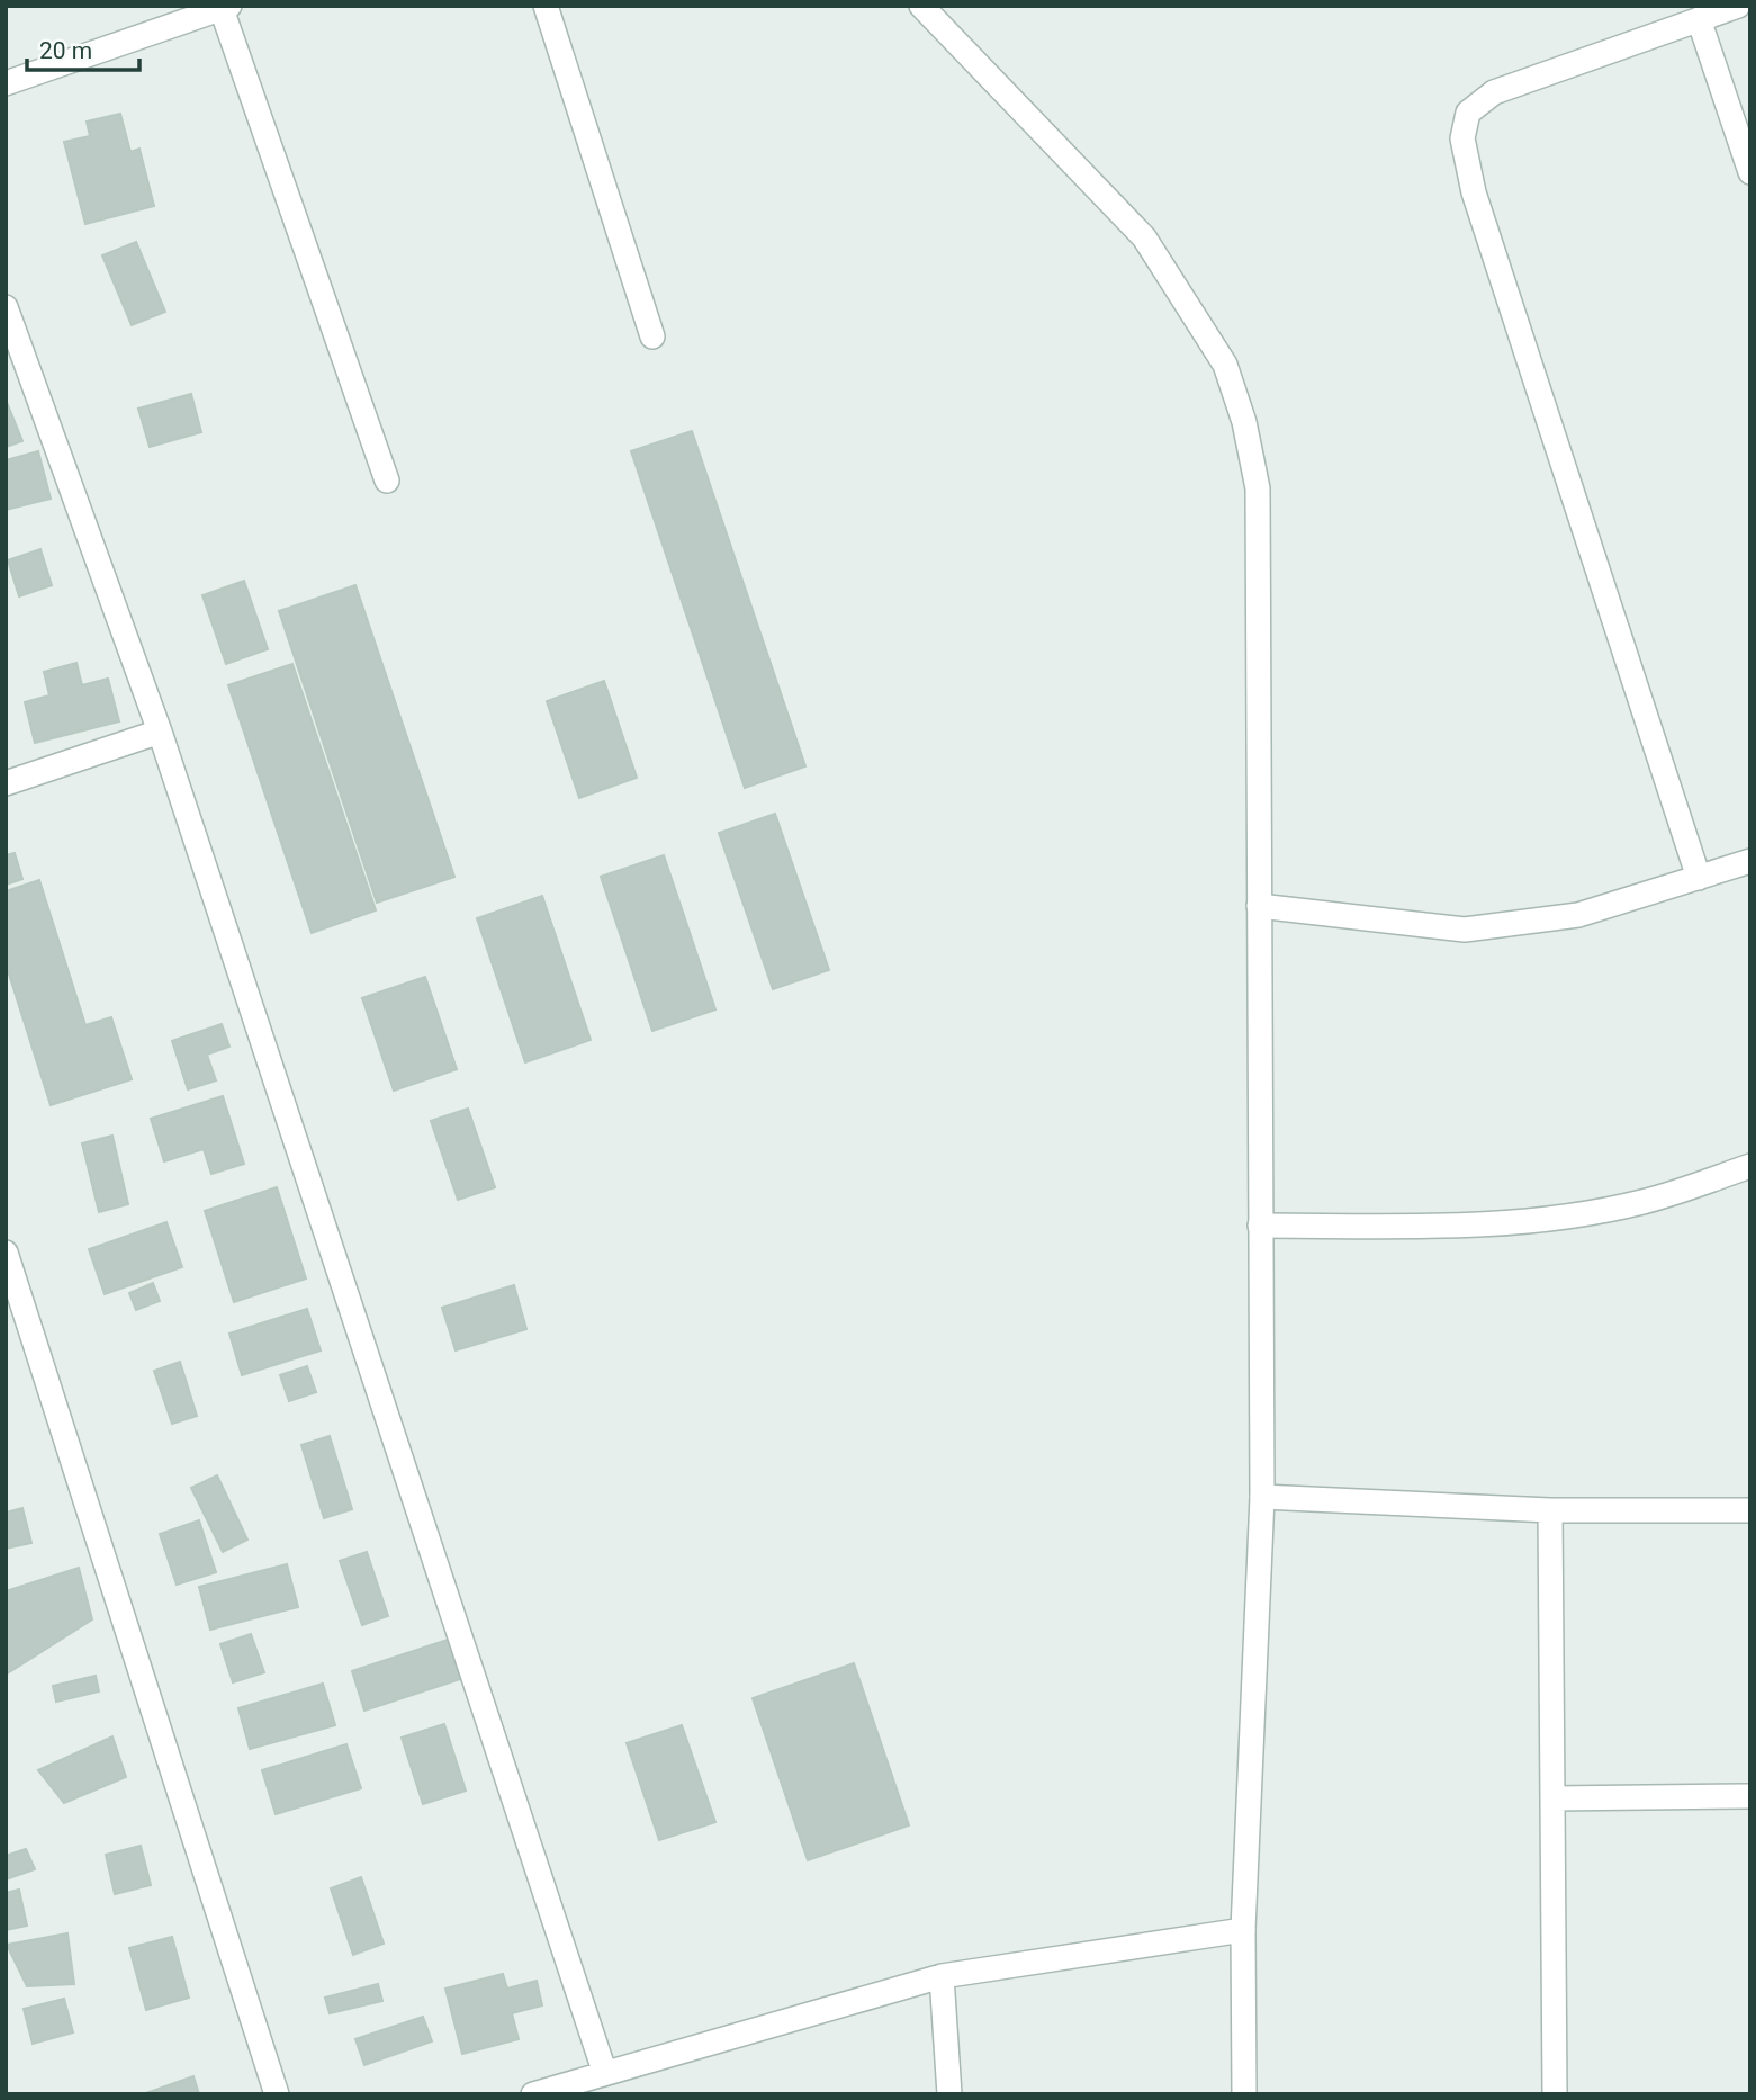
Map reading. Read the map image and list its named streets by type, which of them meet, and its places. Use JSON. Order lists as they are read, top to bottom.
{
  "scale_bar": "20 m"
}
